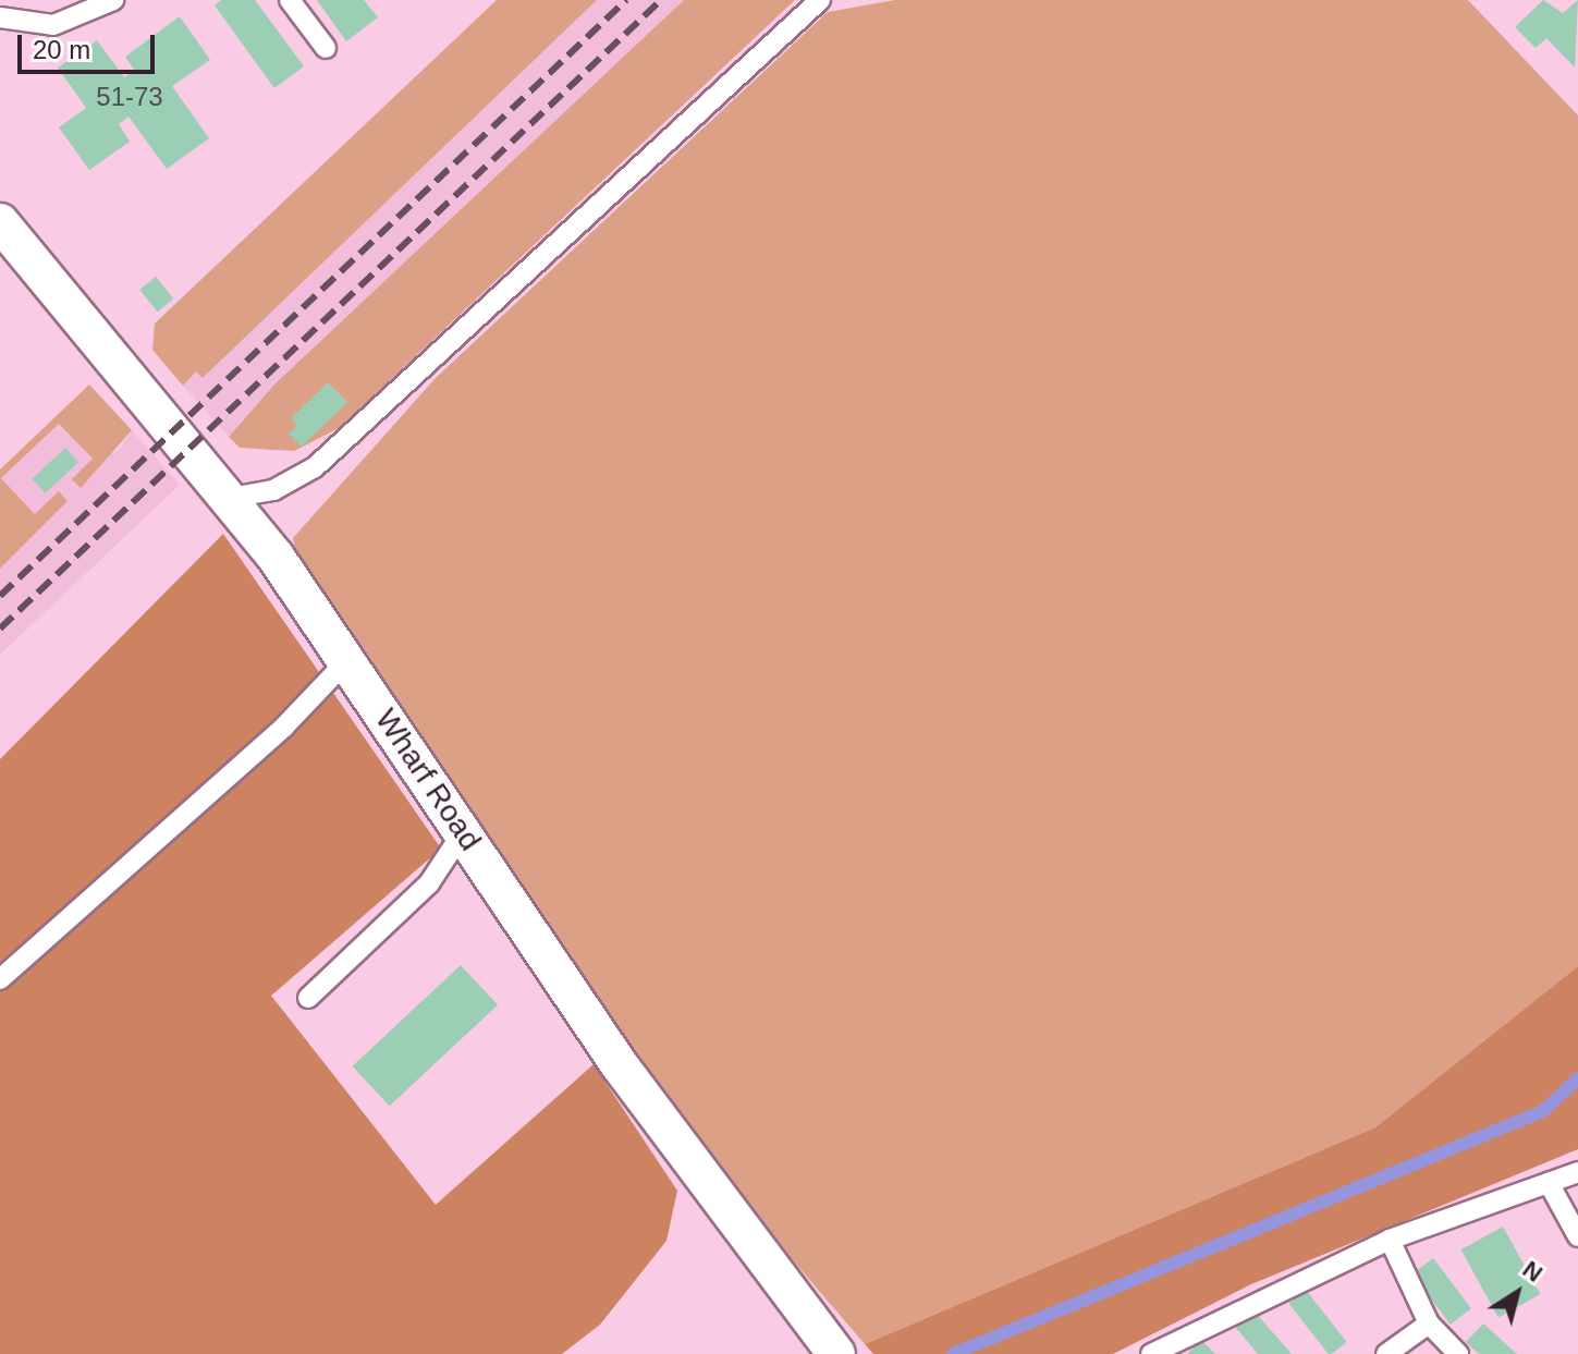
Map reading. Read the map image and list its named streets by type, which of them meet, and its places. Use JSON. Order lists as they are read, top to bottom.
{
  "streets": {
    "street": ["Wharf Road"]
  },
  "house_numbers": ["51-73"],
  "scale_bar": "20 m",
  "north": "top right"
}
